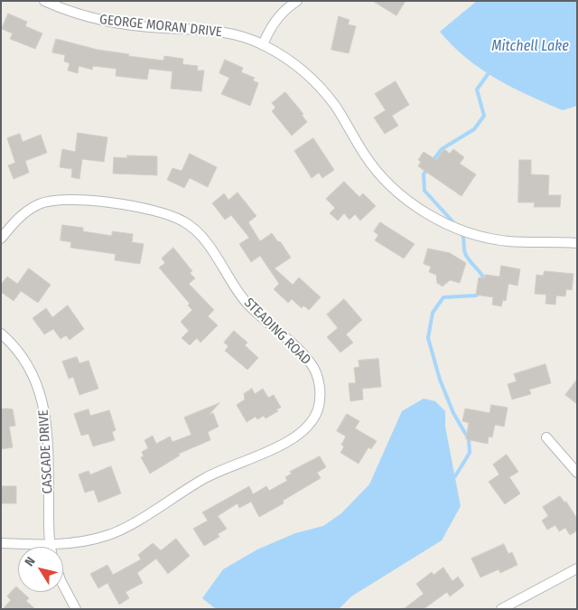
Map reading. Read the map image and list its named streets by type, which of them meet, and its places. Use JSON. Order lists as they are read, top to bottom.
{
  "streets": {
    "street": ["GEORGE MORAN DRIVE", "STEADING ROAD", "CASCADE DRIVE"]
  },
  "crossings": [
    ["STEADING ROAD", "CASCADE DRIVE"]
  ],
  "water": ["Mitchell Lake"],
  "north": "top left"
}
